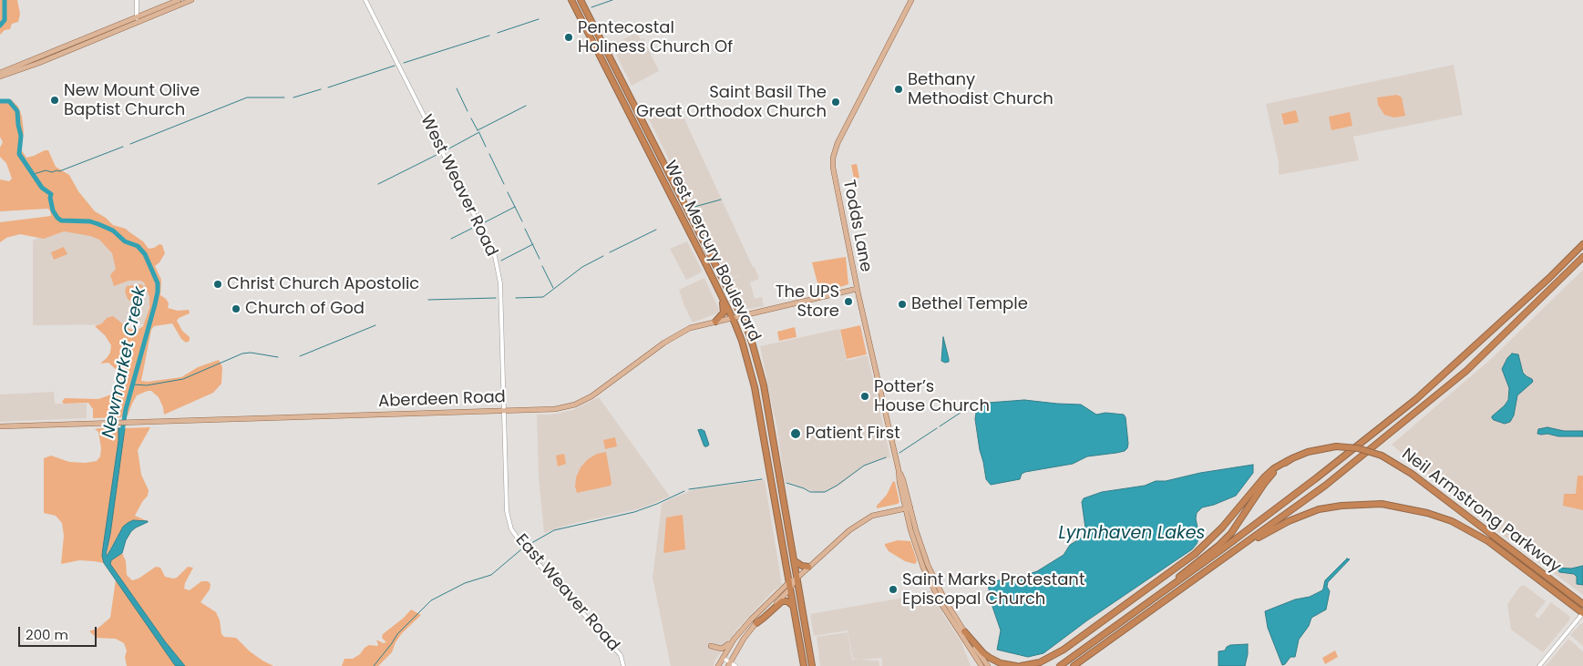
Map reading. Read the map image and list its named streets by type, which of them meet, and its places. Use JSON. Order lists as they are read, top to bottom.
{
  "streets": {
    "highway": ["West Mercury Boulevard", "Neil Armstrong Parkway"],
    "main road": ["Todds Lane", "Aberdeen Road"],
    "street": ["West Weaver Road", "East Weaver Road"]
  },
  "crossings": [
    ["West Weaver Road", "Aberdeen Road"],
    ["West Weaver Road", "East Weaver Road"],
    ["Todds Lane", "Aberdeen Road"],
    ["West Mercury Boulevard", "Aberdeen Road"],
    ["Aberdeen Road", "East Weaver Road"]
  ],
  "water": ["Newmarket Creek", "Lynnhaven Lakes"],
  "places": [
    "Pentecostal Holiness Church Of",
    "Bethany Methodist Church",
    "New Mount Olive Baptist Church",
    "Saint Basil The Great Orthodox Church",
    "Christ Church Apostolic",
    "The UPS Store",
    "Bethel Temple",
    "Church of God",
    "Potter’s House Church",
    "Patient First",
    "Saint Marks Protestant Episcopal Church"
  ],
  "scale_bar": "200 m"
}
